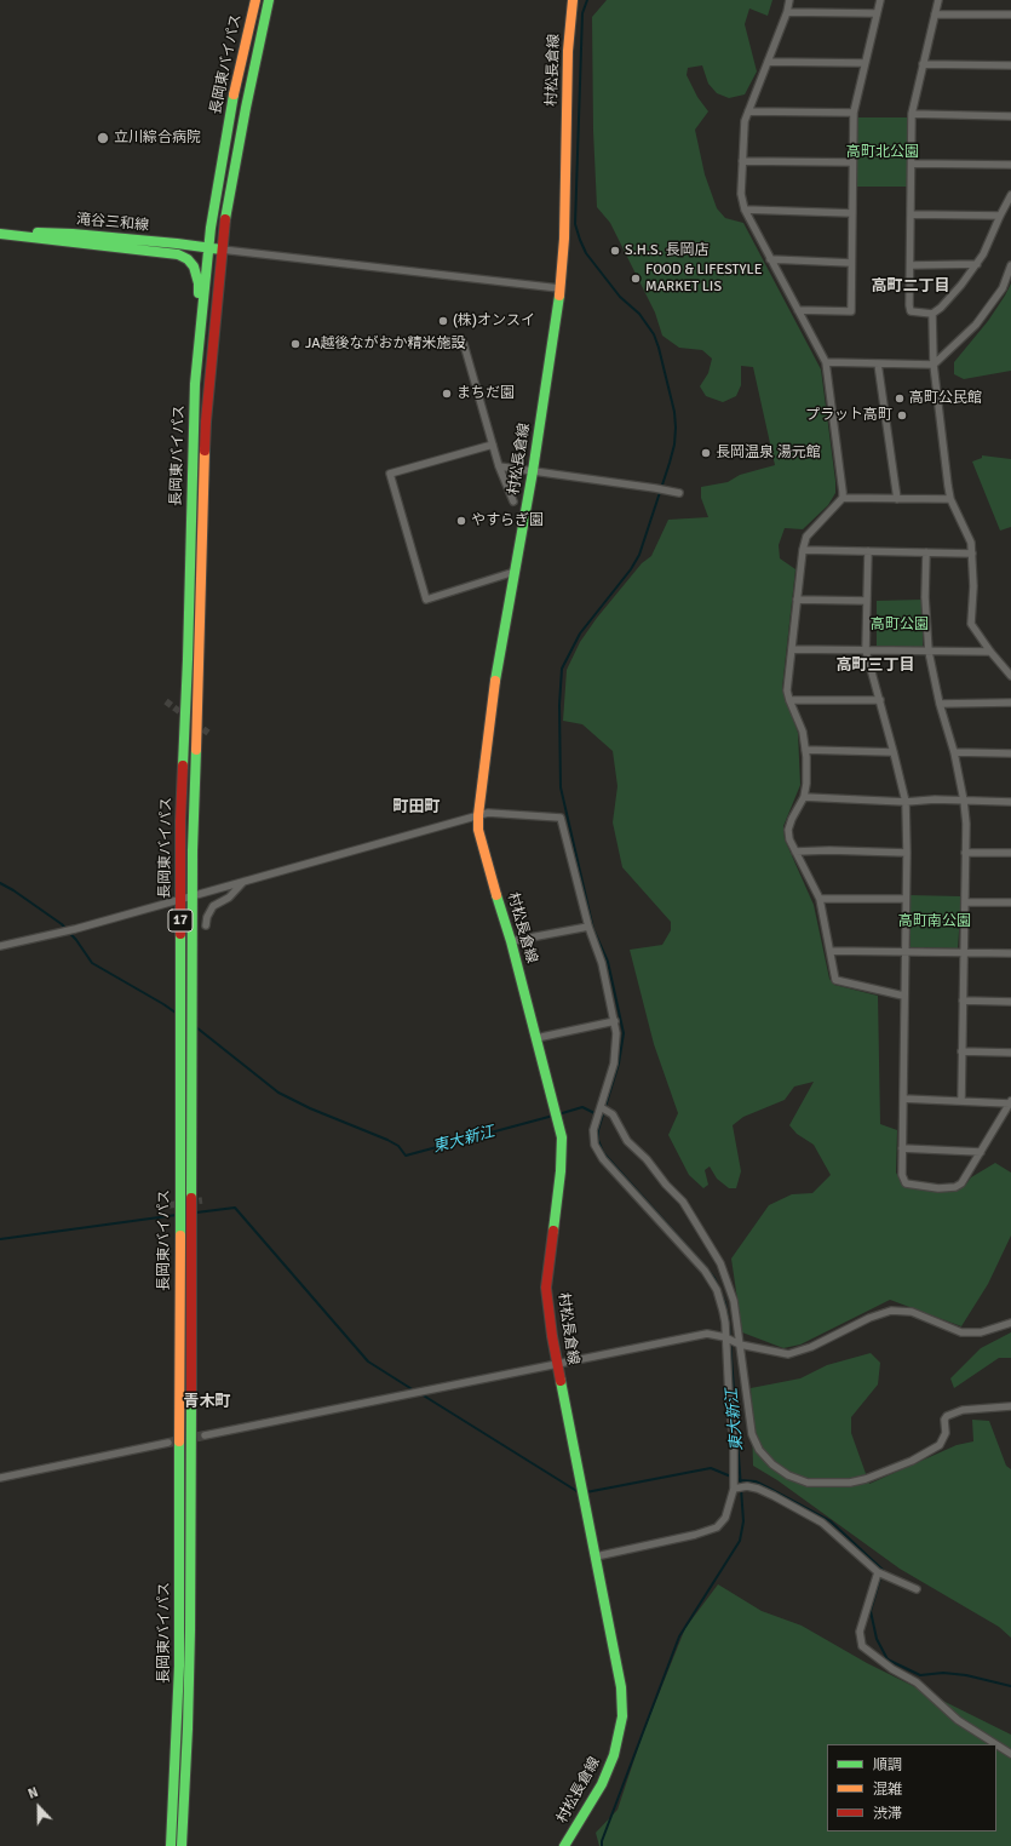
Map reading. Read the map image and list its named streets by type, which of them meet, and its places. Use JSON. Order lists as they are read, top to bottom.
{
  "streets": {
    "main road": [
      "長岡東バイパス",
      "村松長倉線",
      "滝谷三和線",
      "17"
    ]
  },
  "crossings": [
    ["長岡東バイパス", "滝谷三和線"]
  ],
  "districts": [
    "高町二丁目",
    "高町三丁目",
    "町田町",
    "青木町"
  ],
  "water": ["東大新江"],
  "parks": ["高町北公園", "高町公園", "高町南公園"],
  "places": [
    "立川綜合病院",
    "S.H.S. 長岡店",
    "FOOD & LIFESTYLE MARKET LIS",
    "(株)オンスイ",
    "JA越後ながおか精米施設",
    "まちだ園",
    "高町公民館",
    "プラット高町",
    "長岡温泉 湯元館",
    "やすらぎ園"
  ],
  "legend": ["順調", "混雑", "渋滞"],
  "north": "top"
}
